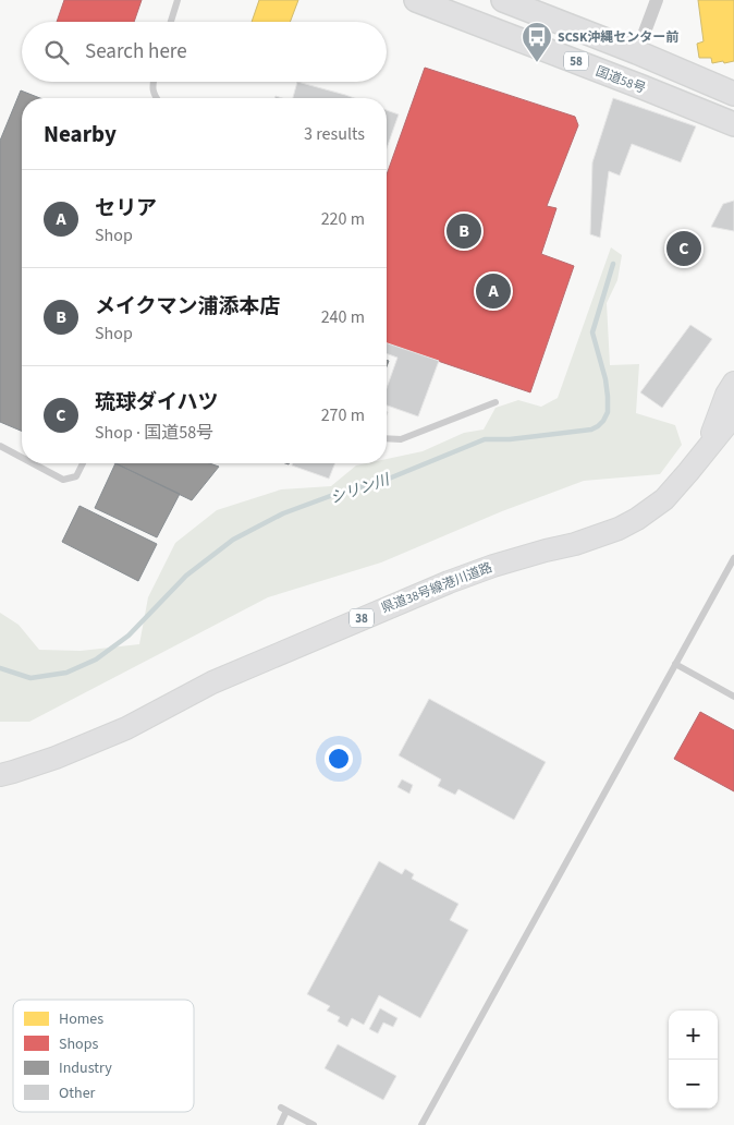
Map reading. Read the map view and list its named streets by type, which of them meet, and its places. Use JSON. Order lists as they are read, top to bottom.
{
  "streets": {
    "highway": ["58", "国道58号"],
    "main road": ["県道38号線港川道路", "38"]
  },
  "water": ["シリン川"],
  "places": {
    "bus stop": ["SCSK沖縄センター前"]
  },
  "legend": [
    "Homes",
    "Shops",
    "Industry",
    "Other"
  ],
  "page": {
    "search": "Search here",
    "heading": ["Nearby", "3 results"],
    "list": [
      {
        "mark": "A",
        "name": "セリア",
        "note": "Shop",
        "value": "220 m"
      },
      {
        "mark": "B",
        "name": "メイクマン浦添本店",
        "note": "Shop",
        "value": "240 m"
      },
      {
        "mark": "C",
        "name": "琉球ダイハツ",
        "note": "Shop · 国道58号",
        "value": "270 m"
      }
    ],
    "pins": ["B", "C", "A"],
    "map_buttons": ["+", "−"]
  }
}
